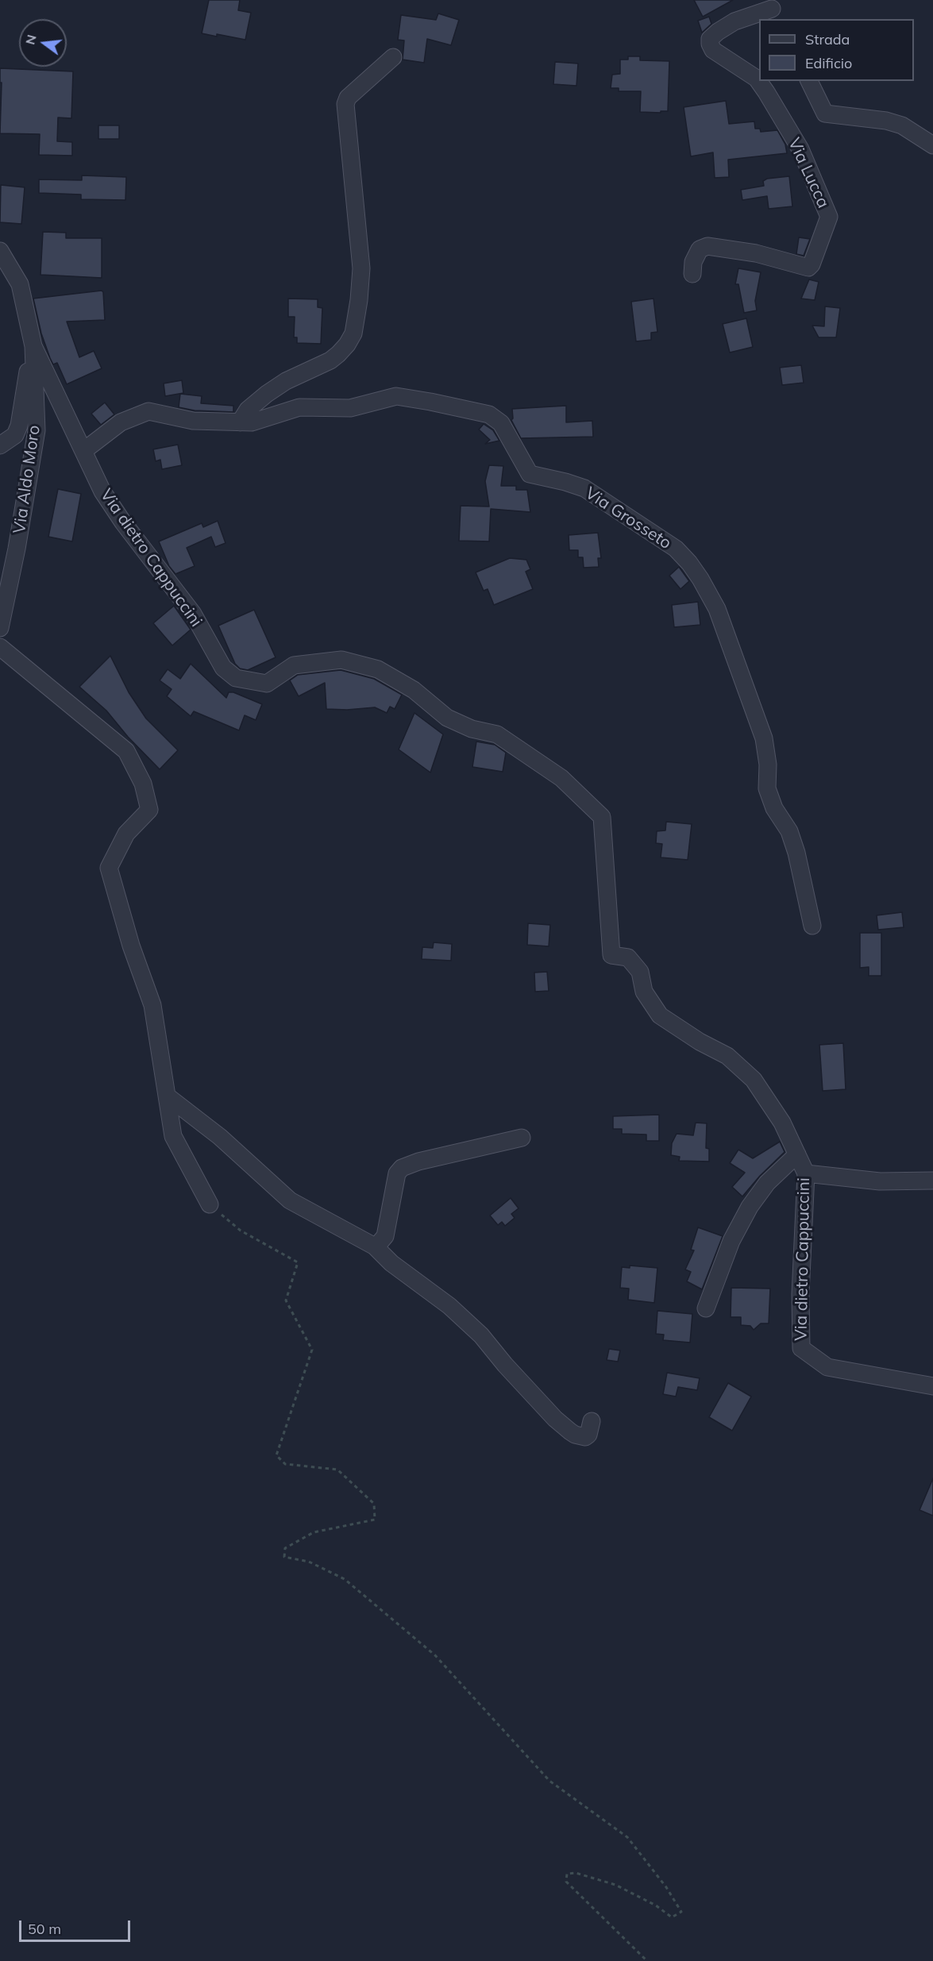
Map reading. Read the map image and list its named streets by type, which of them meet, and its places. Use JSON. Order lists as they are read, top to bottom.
{
  "streets": {
    "street": [
      "Via Lucca",
      "Via Aldo Moro",
      "Via Grosseto",
      "Via dietro Cappuccini"
    ]
  },
  "crossings": [
    ["Via Aldo Moro", "Via dietro Cappuccini"],
    ["Via Grosseto", "Via dietro Cappuccini"]
  ],
  "legend": ["Strada", "Edificio"],
  "scale_bar": "50 m",
  "north": "left"
}
